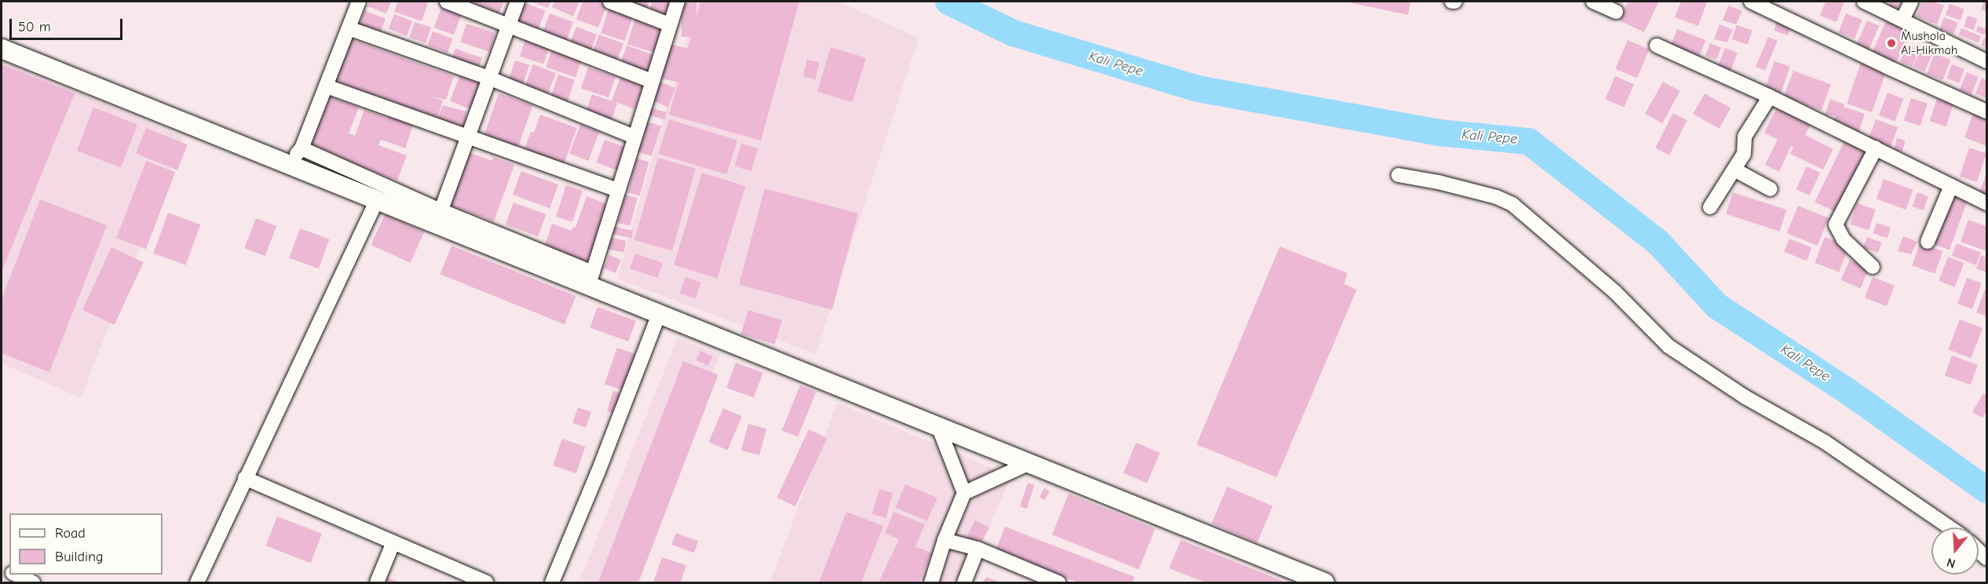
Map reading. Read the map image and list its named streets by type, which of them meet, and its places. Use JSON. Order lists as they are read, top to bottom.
{
  "water": ["Kali Pepe"],
  "places": ["Mushola Al-Hikmah"],
  "legend": ["Road", "Building"],
  "scale_bar": "50 m",
  "north": "bottom"
}
